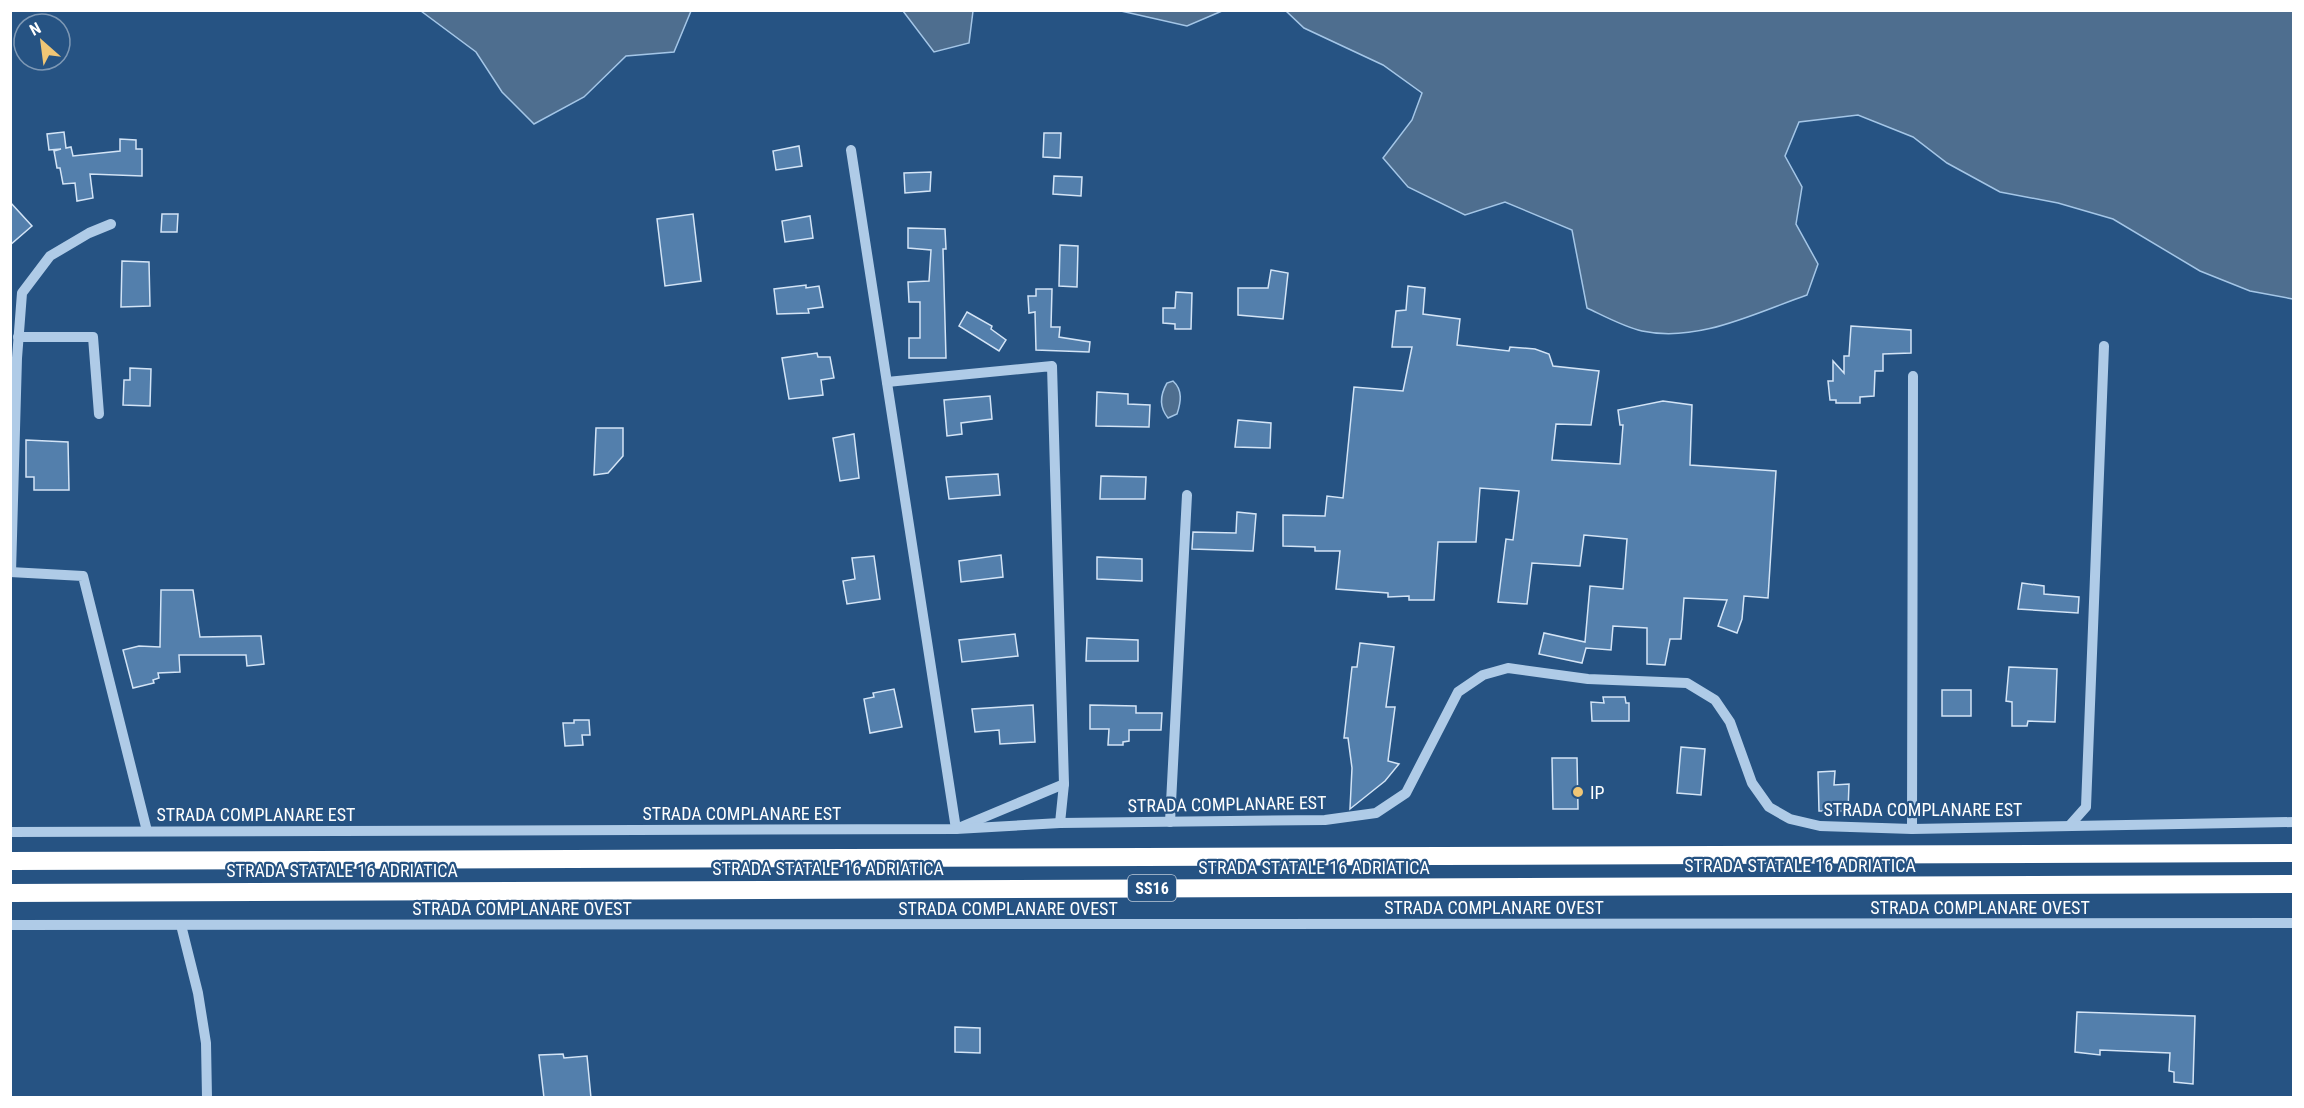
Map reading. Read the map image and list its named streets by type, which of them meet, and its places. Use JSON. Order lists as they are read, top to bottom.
{
  "streets": {
    "highway": ["STRADA STATALE 16 ADRIATICA", "SS16"],
    "street": ["STRADA COMPLANARE EST", "STRADA COMPLANARE OVEST"]
  },
  "places": ["IP"],
  "north": "top left"
}
